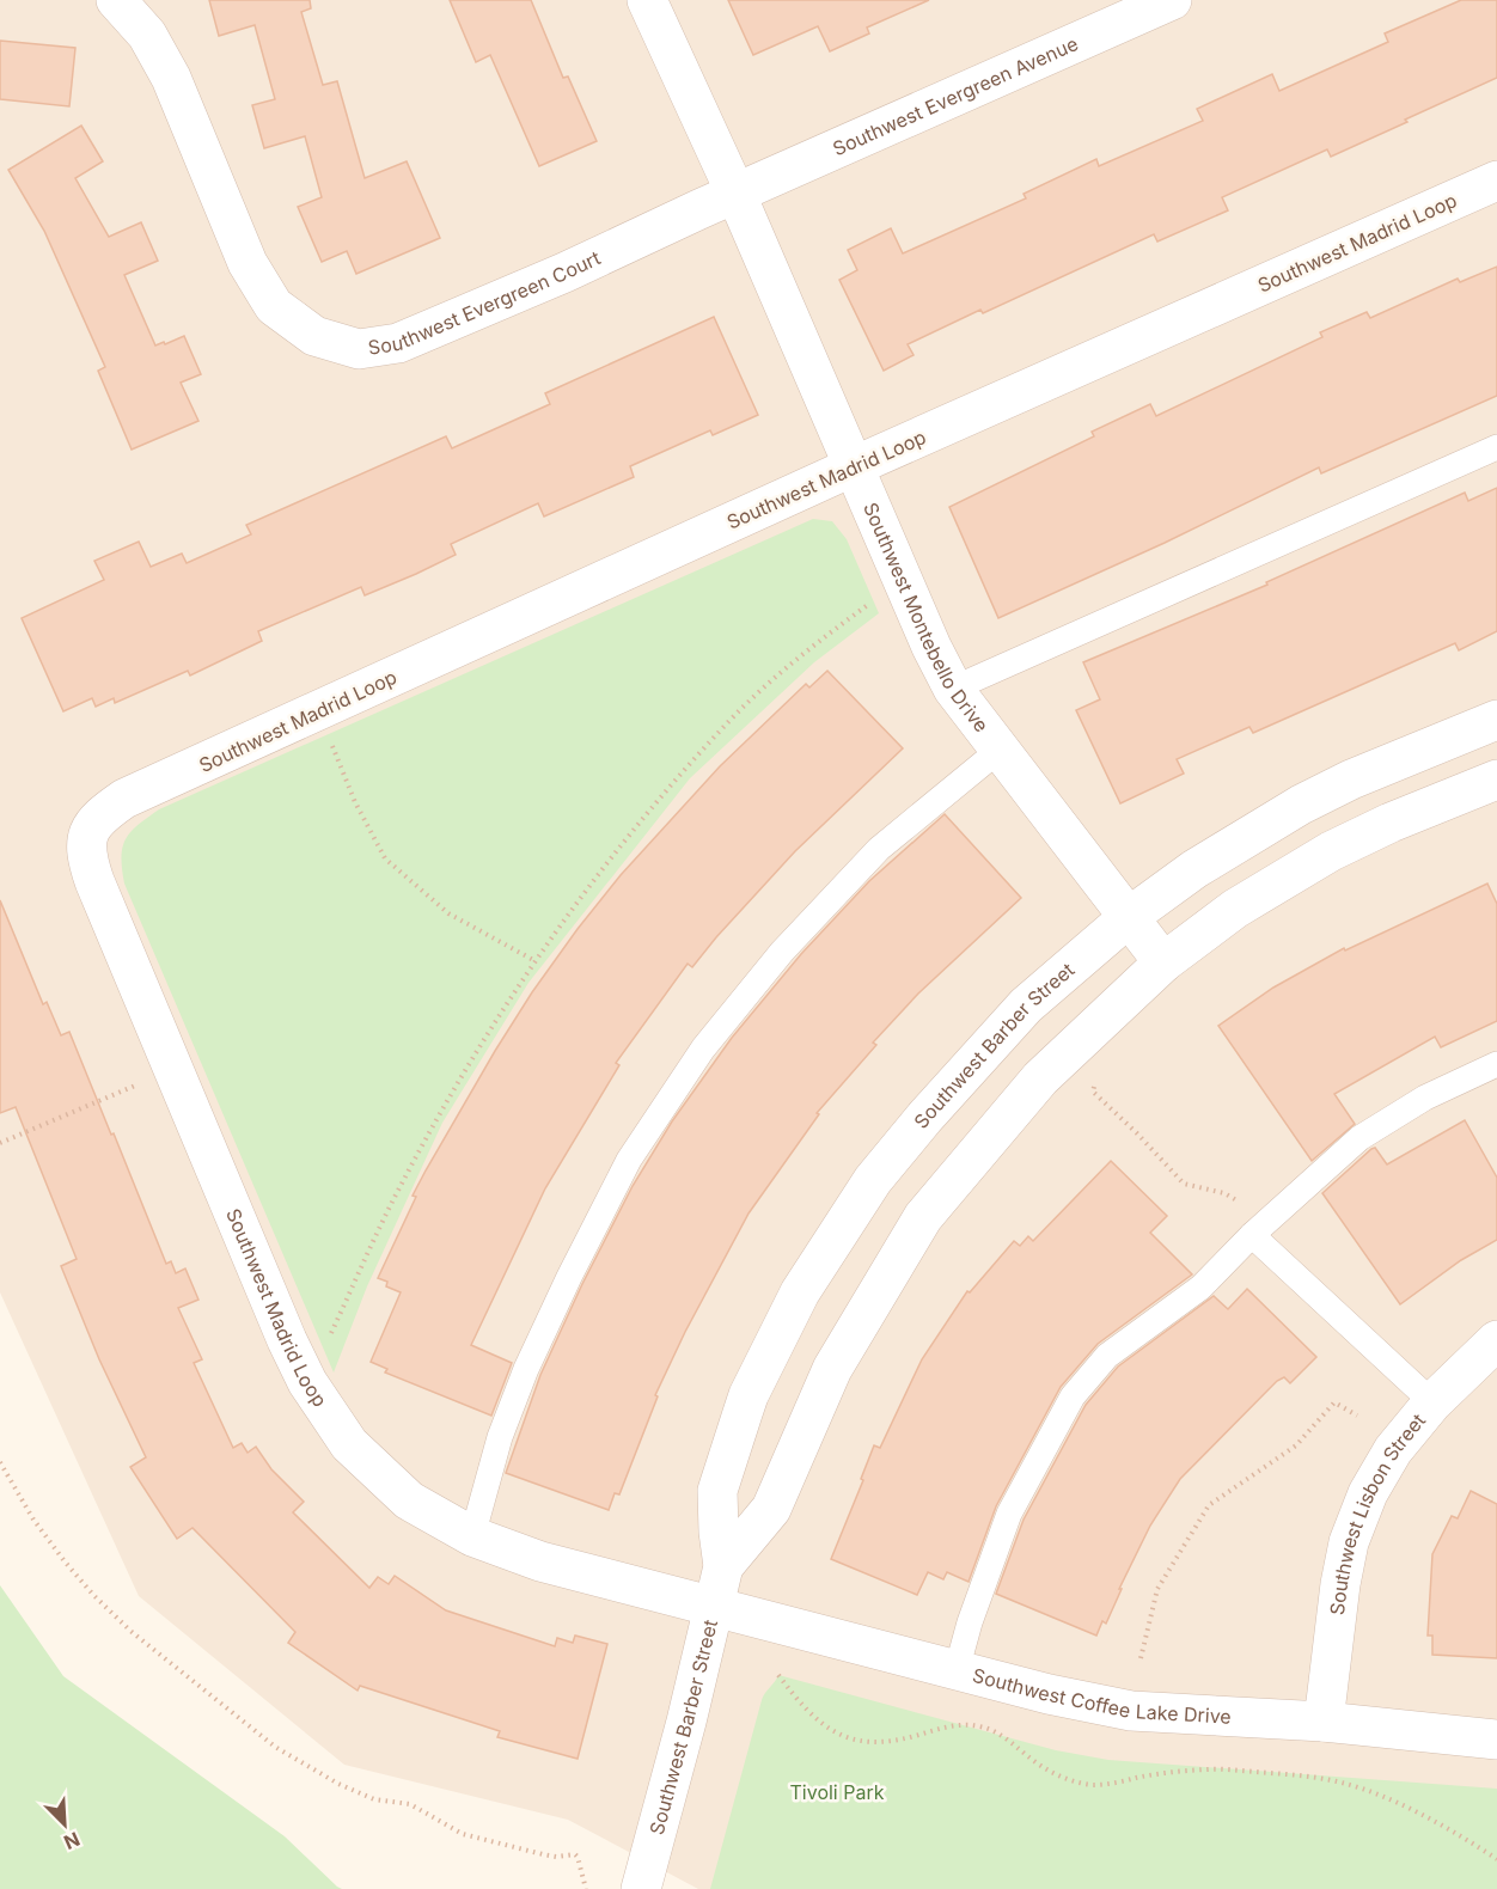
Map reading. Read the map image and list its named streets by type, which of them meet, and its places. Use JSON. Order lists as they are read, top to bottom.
{
  "streets": {
    "street": [
      "Southwest Evergreen Avenue",
      "Southwest Madrid Loop",
      "Southwest Evergreen Court",
      "Southwest Montebello Drive",
      "Southwest Barber Street",
      "Southwest Lisbon Street",
      "Southwest Coffee Lake Drive"
    ]
  },
  "crossings": [
    ["Southwest Evergreen Avenue", "Southwest Evergreen Court"],
    ["Southwest Evergreen Avenue", "Southwest Montebello Drive"],
    ["Southwest Madrid Loop", "Southwest Montebello Drive"],
    ["Southwest Madrid Loop", "Southwest Barber Street"],
    ["Southwest Madrid Loop", "Southwest Coffee Lake Drive"],
    ["Southwest Evergreen Court", "Southwest Montebello Drive"],
    ["Southwest Montebello Drive", "Southwest Barber Street"],
    ["Southwest Barber Street", "Southwest Coffee Lake Drive"],
    ["Southwest Lisbon Street", "Southwest Coffee Lake Drive"]
  ],
  "parks": ["Tivoli Park"],
  "north": "bottom right"
}
